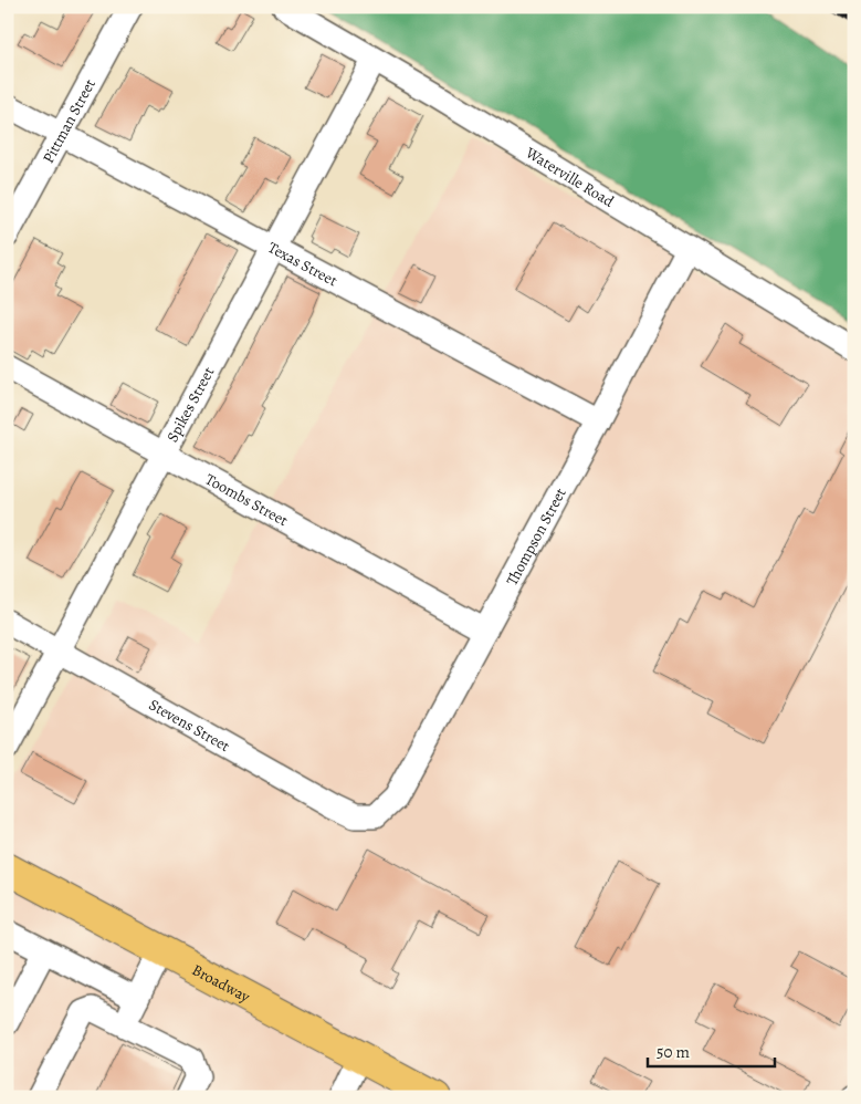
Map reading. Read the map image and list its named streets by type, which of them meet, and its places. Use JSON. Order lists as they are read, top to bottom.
{
  "streets": {
    "main road": ["Broadway"],
    "street": [
      "Pittman Street",
      "Waterville Road",
      "Texas Street",
      "Spikes Street",
      "Toombs Street",
      "Thompson Street",
      "Stevens Street"
    ]
  },
  "crossings": [
    ["Pittman Street", "Texas Street"],
    ["Waterville Road", "Spikes Street"],
    ["Waterville Road", "Thompson Street"],
    ["Texas Street", "Spikes Street"],
    ["Texas Street", "Thompson Street"],
    ["Spikes Street", "Toombs Street"],
    ["Spikes Street", "Stevens Street"],
    ["Toombs Street", "Thompson Street"],
    ["Thompson Street", "Stevens Street"]
  ],
  "scale_bar": "50 m"
}
